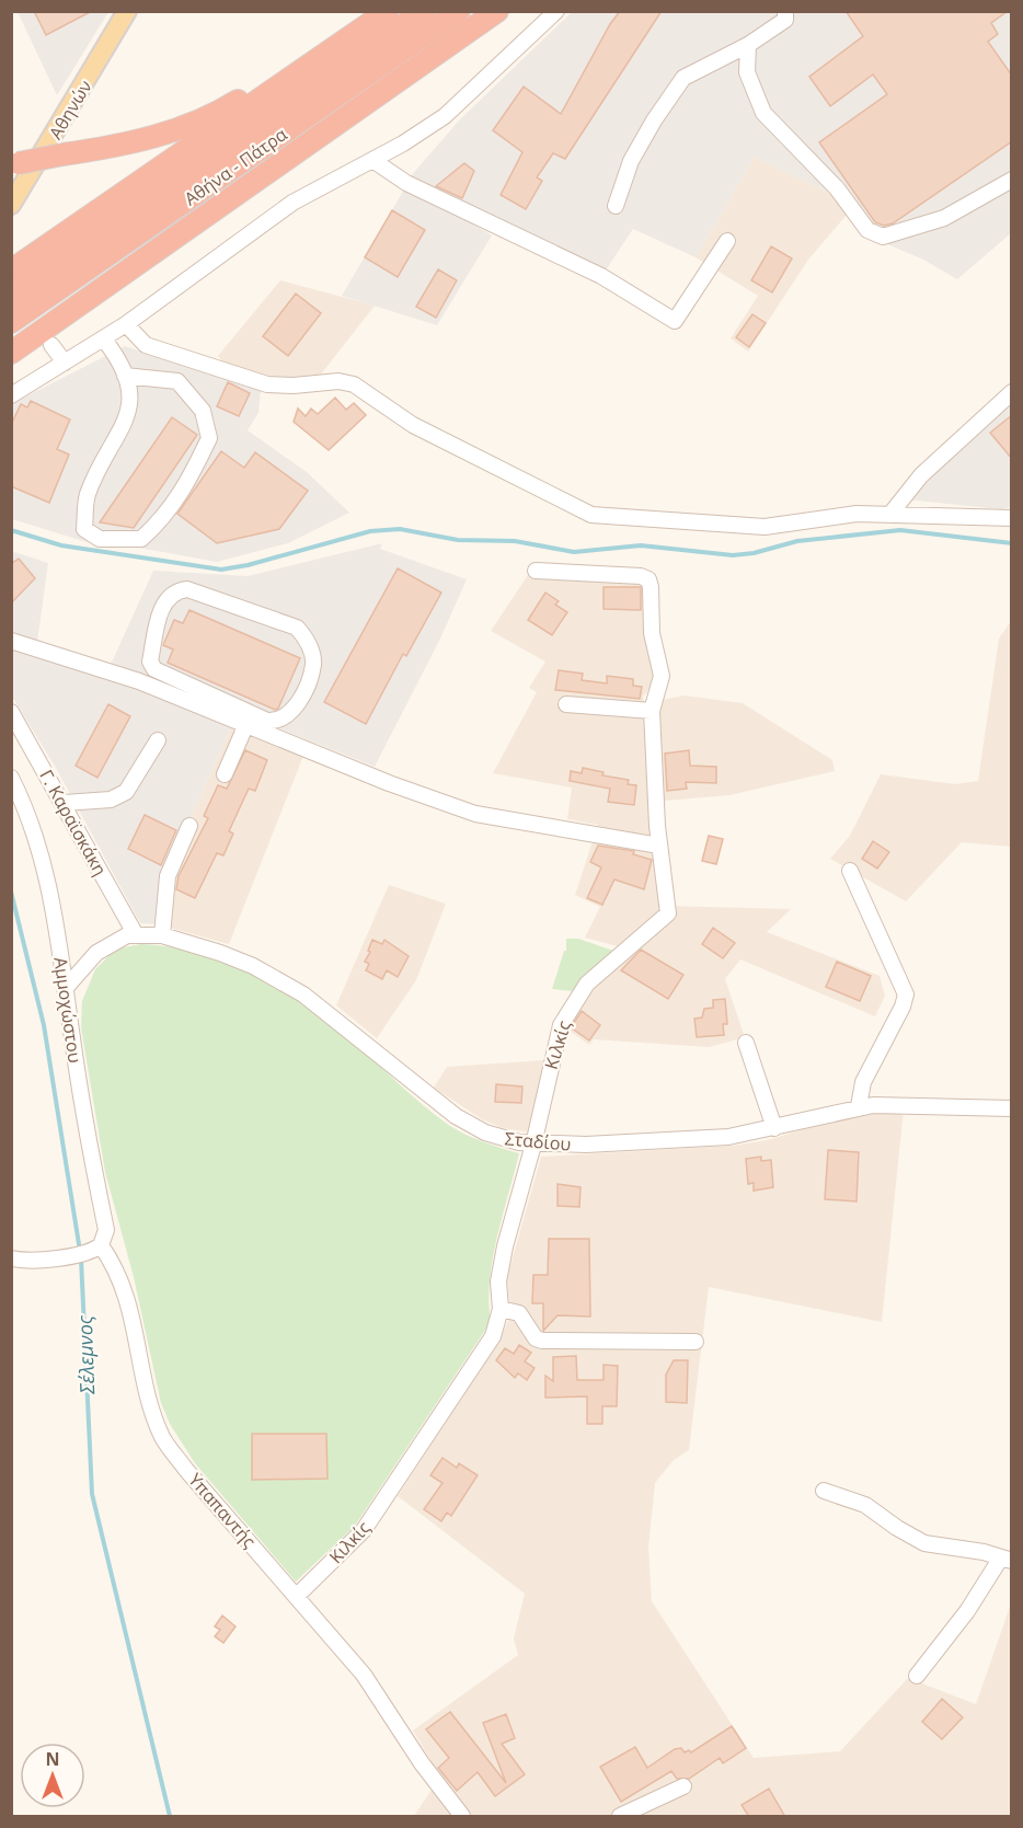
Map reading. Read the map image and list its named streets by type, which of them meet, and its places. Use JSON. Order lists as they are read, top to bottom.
{
  "streets": {
    "highway": ["Αθήνα - Πάτρα"],
    "main road": ["Αθηνών"],
    "street": [
      "Γ. Καραϊσκάκη",
      "Αμμοχώστου",
      "Κιλκίς",
      "Σταδίου",
      "Υπαπαντής"
    ]
  },
  "crossings": [
    ["Γ. Καραϊσκάκη", "Σταδίου"],
    ["Αμμοχώστου", "Υπαπαντής"],
    ["Κιλκίς", "Σταδίου"],
    ["Κιλκίς", "Υπαπαντής"]
  ],
  "water": ["Σέλεμνος"],
  "north": "top"
}
